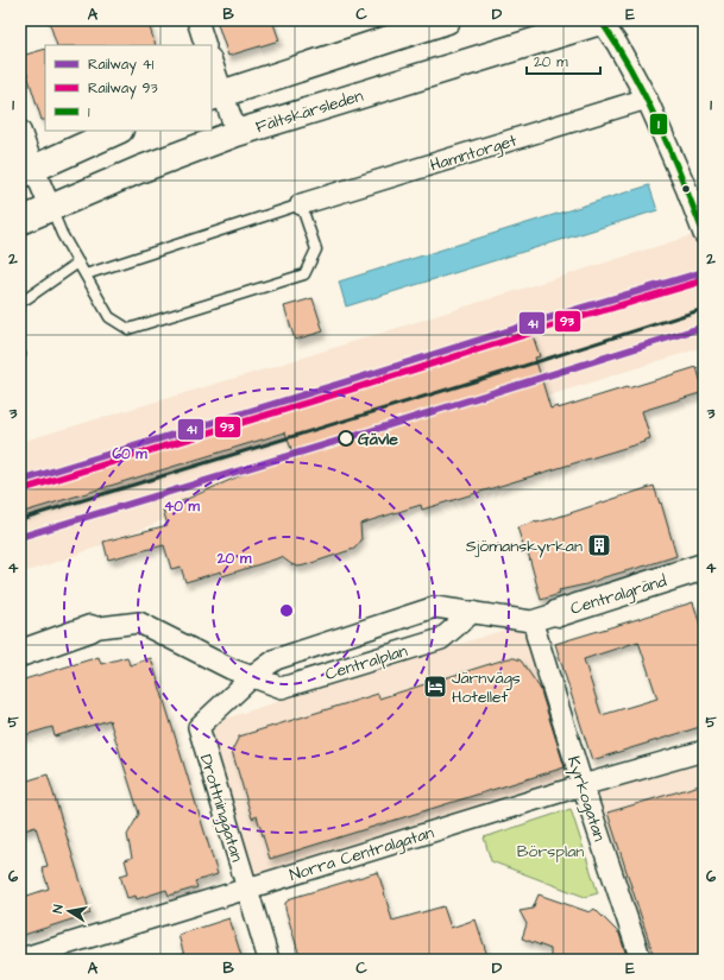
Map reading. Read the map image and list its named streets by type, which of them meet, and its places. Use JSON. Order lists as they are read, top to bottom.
{
  "streets": {
    "main road": ["Fältskärsleden", "Centralgränd"],
    "street": [
      "Hamntorget",
      "Centralplan",
      "Kyrkogatan",
      "Drottninggatan",
      "Norra Centralgatan"
    ]
  },
  "crossings": [
    ["Centralgränd", "Centralplan"],
    ["Centralgränd", "Kyrkogatan"],
    ["Centralplan", "Kyrkogatan"],
    ["Centralplan", "Drottninggatan"],
    ["Kyrkogatan", "Norra Centralgatan"],
    ["Drottninggatan", "Norra Centralgatan"]
  ],
  "parks": ["Börsplan"],
  "places": {
    "other": ["Gävle"],
    "building": ["Sjömanskyrkan"],
    "hotel": ["Järnvägs Hotellet"]
  },
  "lines": ["transit line 1", "rail line 41", "rail line 93"],
  "legend": ["Railway 41", "Railway 93", "1"],
  "scale_bar": "20 m",
  "north": "left",
  "grid": {
    "columns": [
      "A",
      "B",
      "C",
      "D",
      "E"
    ],
    "rows": [
      "1",
      "2",
      "3",
      "4",
      "5",
      "6"
    ]
  },
  "rings": ["60 m", "40 m", "20 m"]
}
